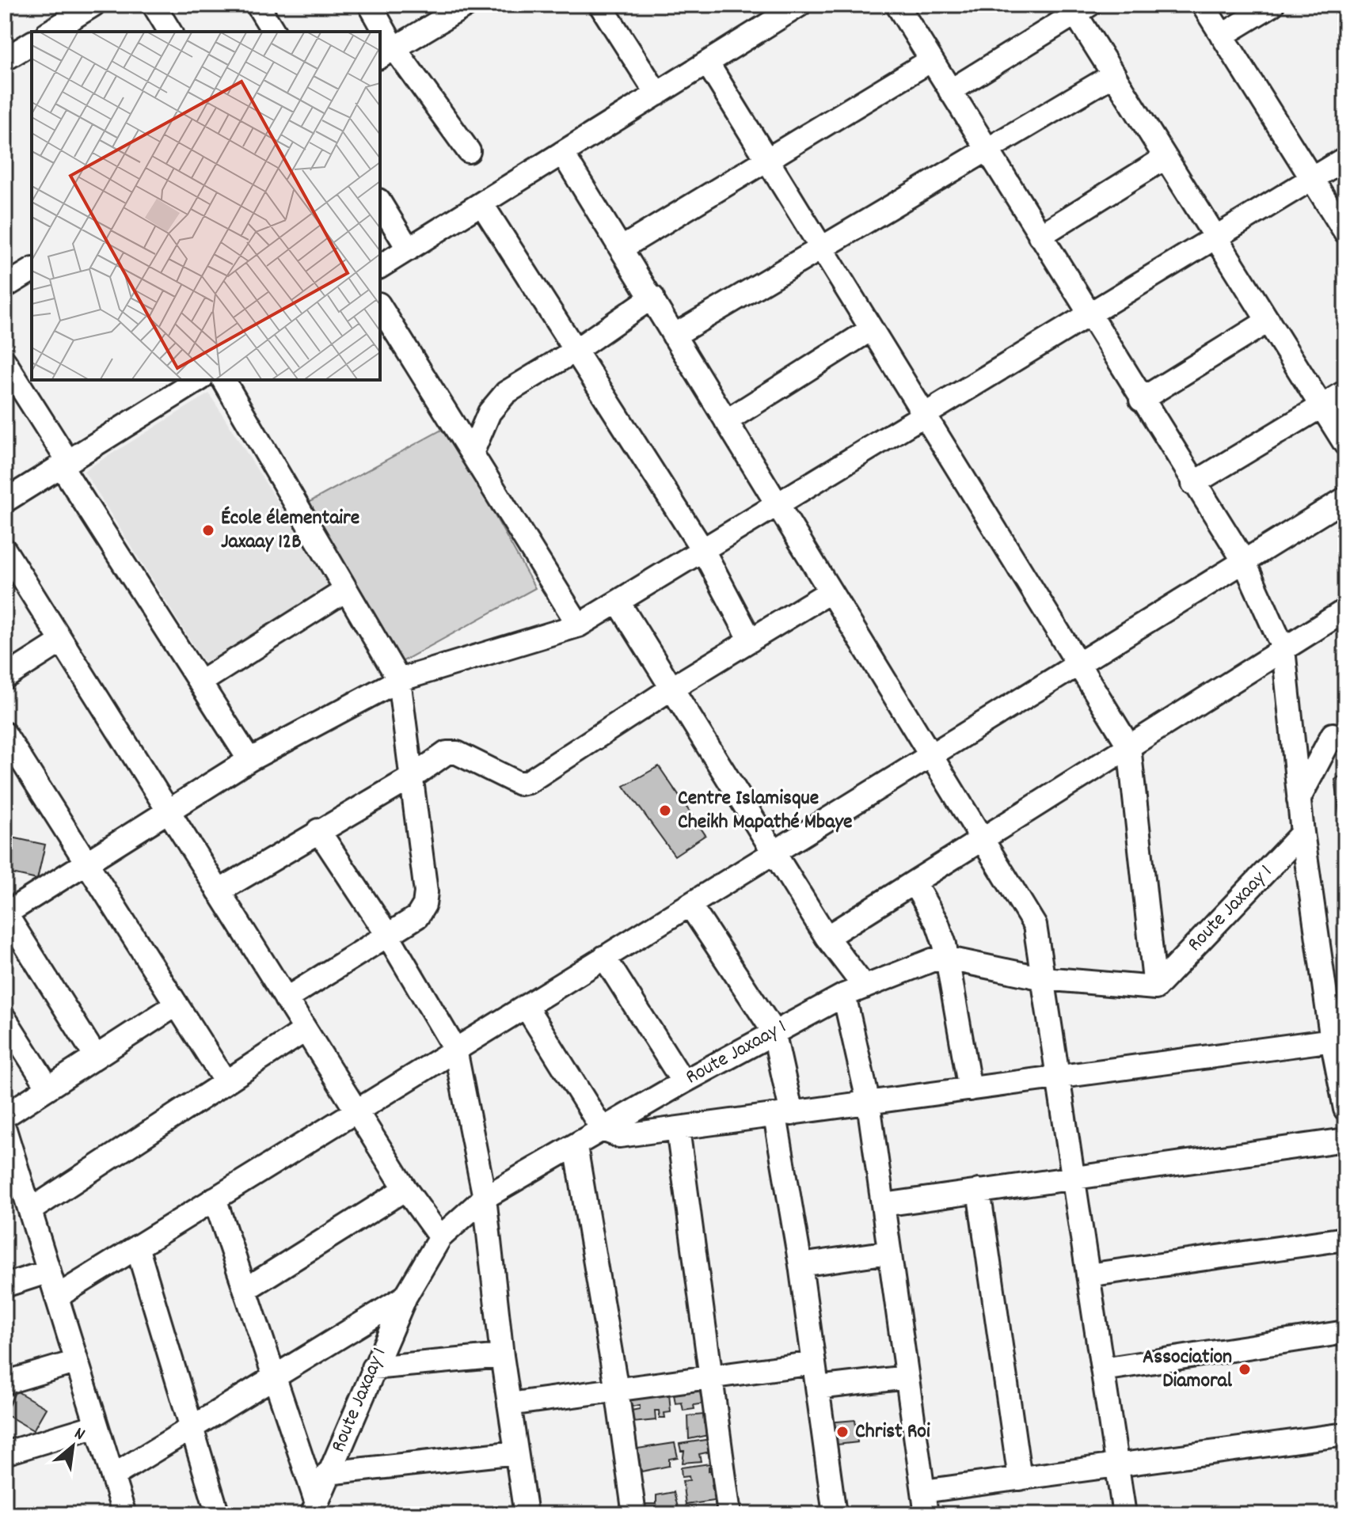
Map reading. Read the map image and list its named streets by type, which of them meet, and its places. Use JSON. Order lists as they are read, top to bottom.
{
  "streets": {
    "street": ["Route Jaxaay 1"]
  },
  "places": [
    "École élementaire Jaxaay 12B",
    "Centre Islamisque Cheikh Mapathé Mbaye",
    "Association Diamoral",
    "Christ Roi"
  ],
  "north": "top right"
}
